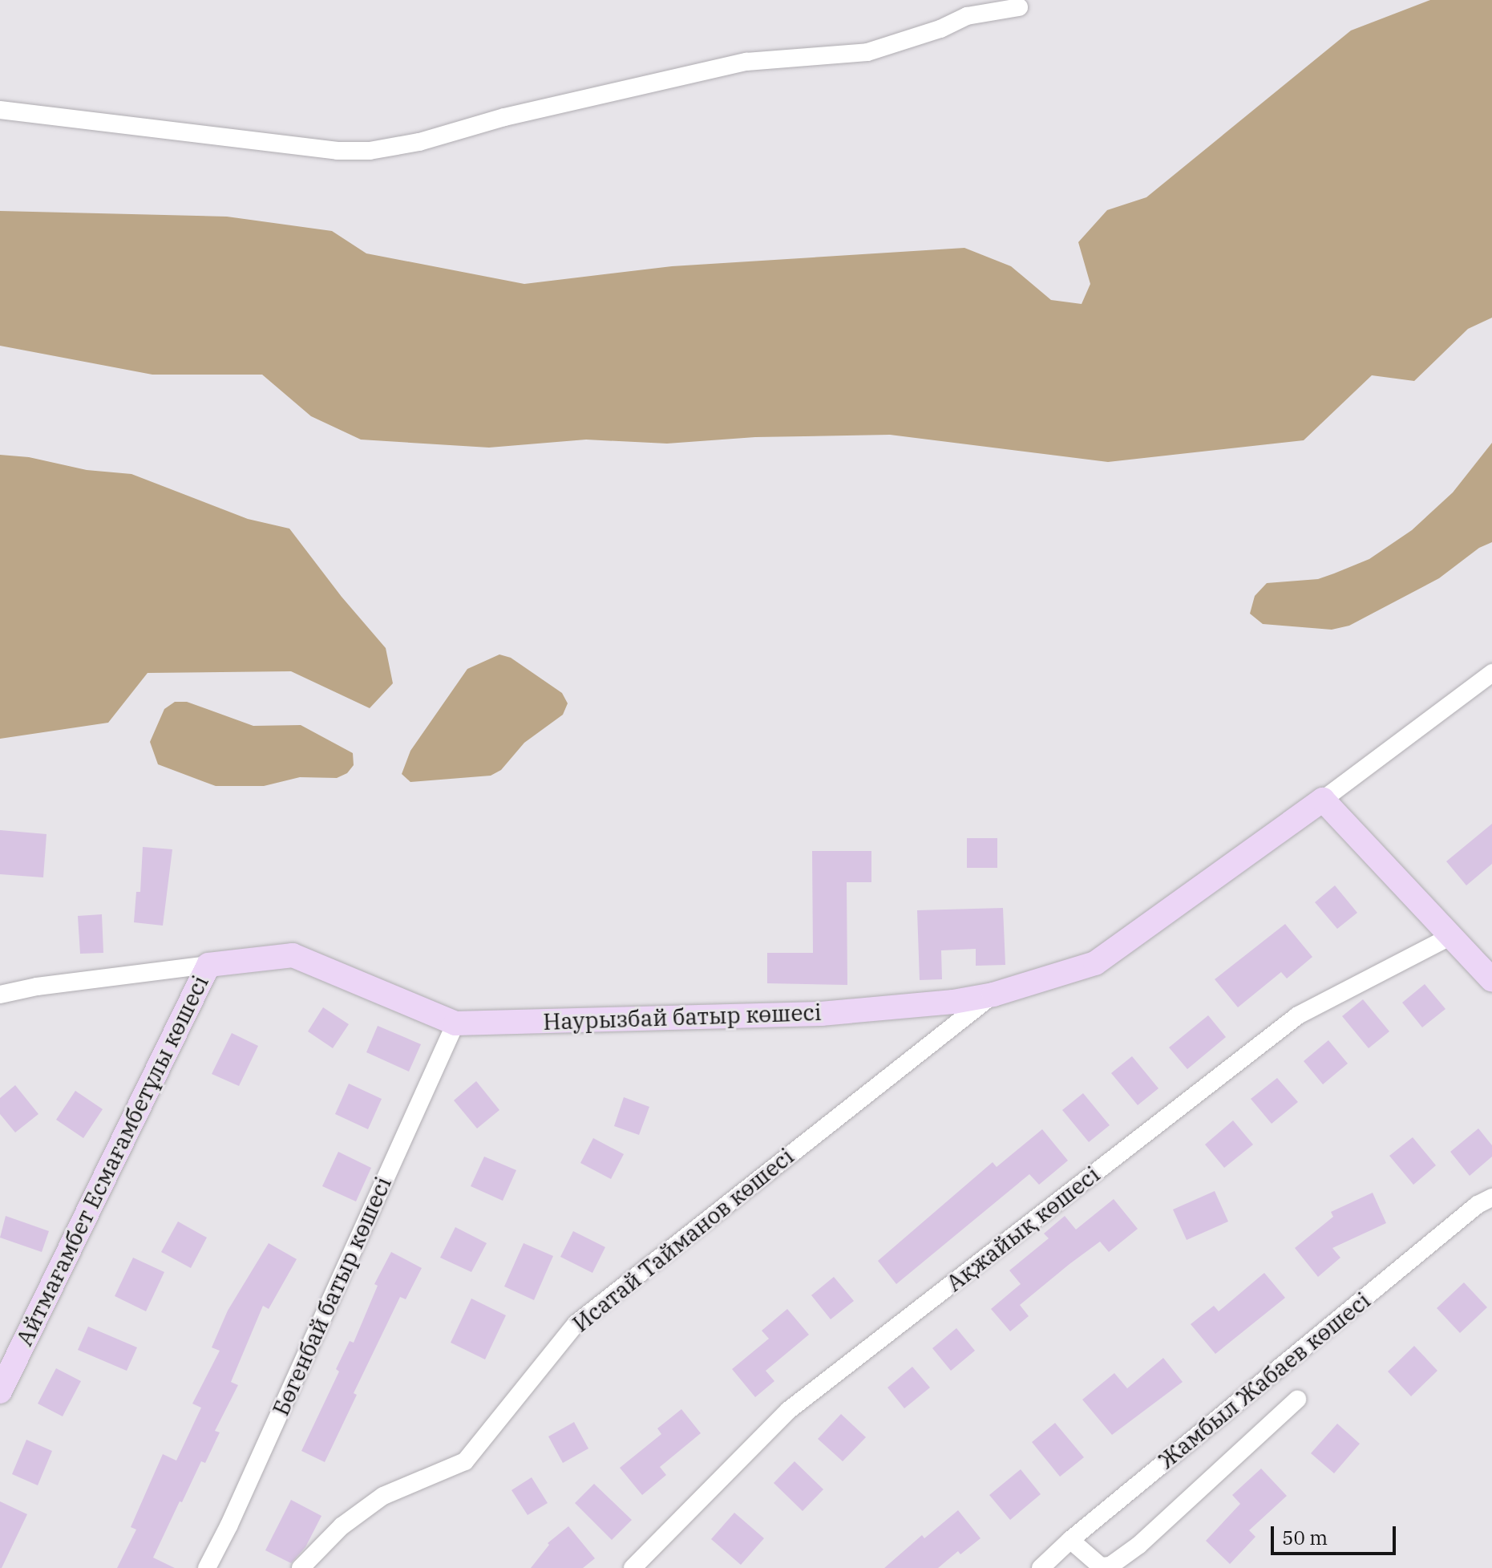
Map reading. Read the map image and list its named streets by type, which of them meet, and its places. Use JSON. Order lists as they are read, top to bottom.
{
  "streets": {
    "street": [
      "Наурызбай батыр көшесі",
      "Айтмағамбет Есмағамбетұлы көшесі",
      "Ақжайық көшесі",
      "Исатай Тайманов көшесі",
      "Бөгенбай батыр көшесі",
      "Жамбыл Жабаев көшесі"
    ]
  },
  "crossings": [
    ["Наурызбай батыр көшесі", "Айтмағамбет Есмағамбетұлы көшесі"],
    ["Наурызбай батыр көшесі", "Исатай Тайманов көшесі"],
    ["Наурызбай батыр көшесі", "Бөгенбай батыр көшесі"]
  ],
  "scale_bar": "50 m"
}
